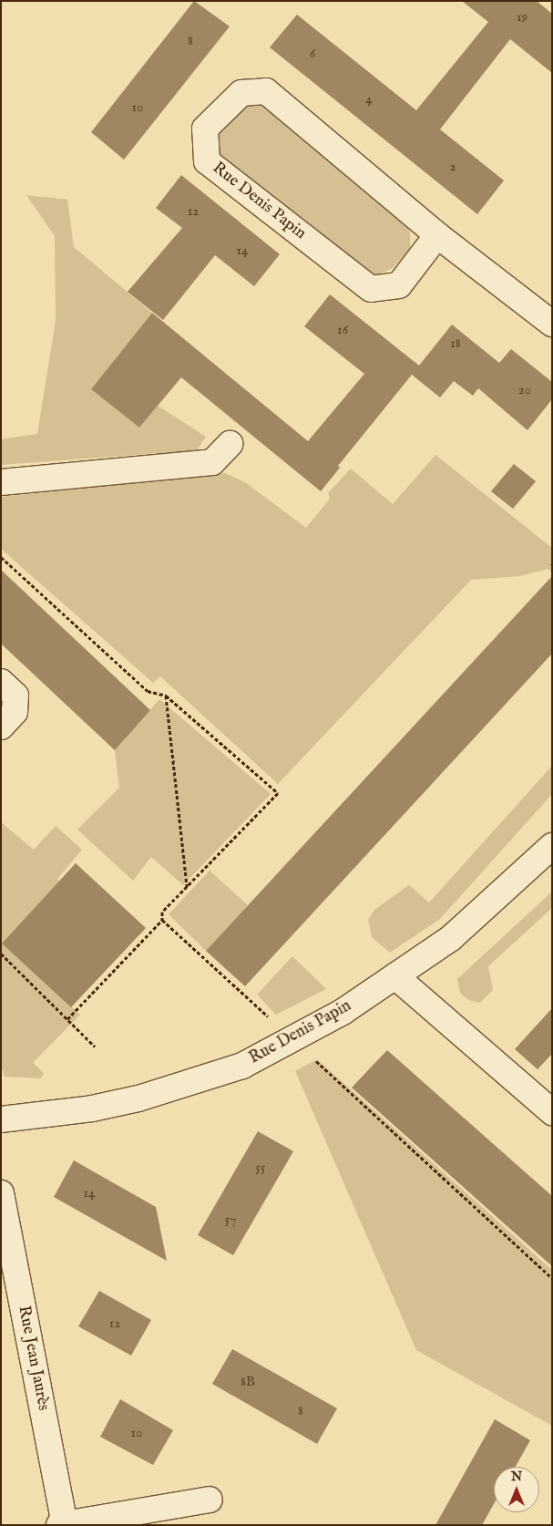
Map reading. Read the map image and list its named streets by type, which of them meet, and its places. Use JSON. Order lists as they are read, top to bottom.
{
  "streets": {
    "street": ["Rue Denis Papin", "Rue Jean Jaurès"]
  },
  "house_numbers": [
    "19",
    "8",
    "6",
    "4",
    "10",
    "2",
    "12",
    "14",
    "16",
    "18",
    "20",
    "55",
    "14",
    "57",
    "12",
    "8B",
    "8",
    "10"
  ],
  "north": "top"
}
